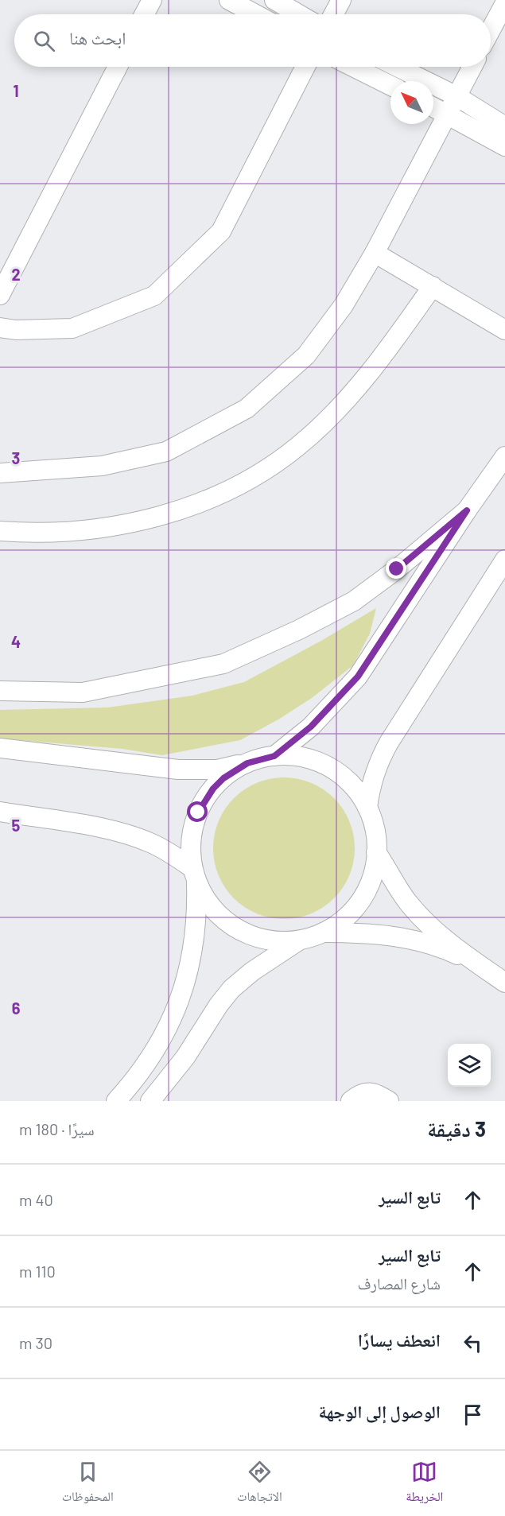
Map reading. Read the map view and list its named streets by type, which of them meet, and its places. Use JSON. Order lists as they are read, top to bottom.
{
  "north": "top left",
  "page": {
    "search": "ابحث هنا",
    "heading": ["3 دقيقة", "سيرًا · 180 m"],
    "list": [
      ["تابع السير", "40 m"],
      ["تابع السير", "شارع المصارف", "110 m"],
      ["انعطف يسارًا", "30 m"],
      "الوصول إلى الوجهة"
    ],
    "nav": ["الخريطة", "الاتجاهات", "المحفوظات"]
  },
  "grid": {
    "rows": [
      "1",
      "2",
      "3",
      "4",
      "5",
      "6"
    ]
  }
}
